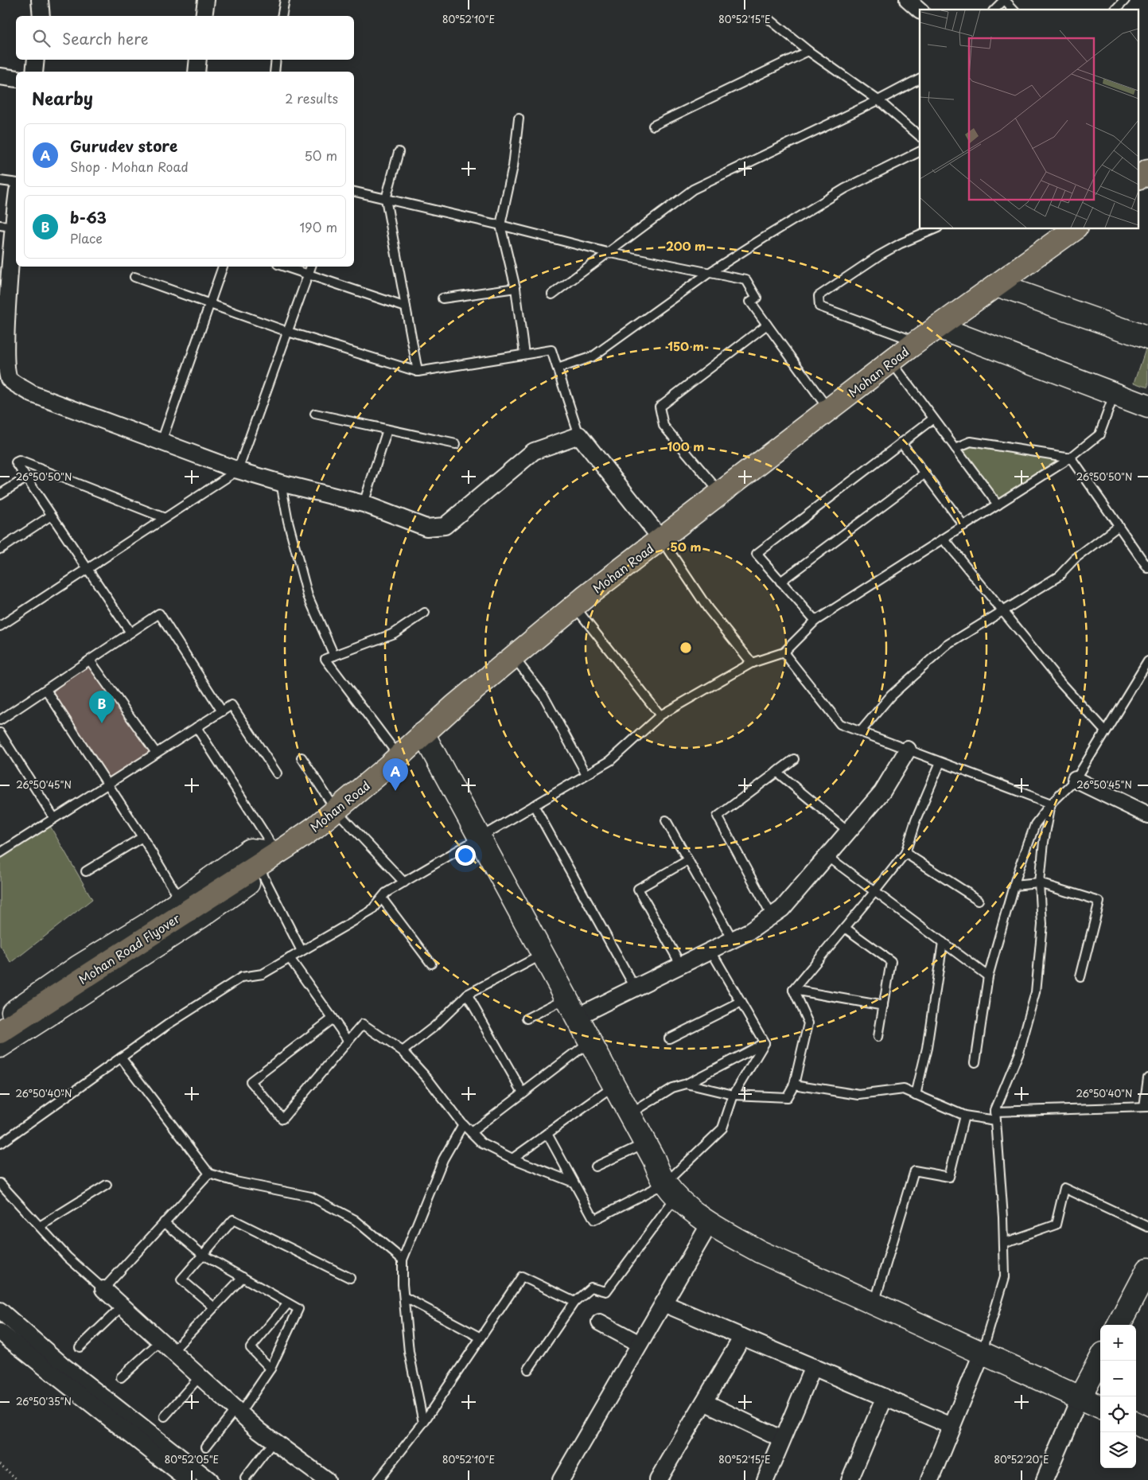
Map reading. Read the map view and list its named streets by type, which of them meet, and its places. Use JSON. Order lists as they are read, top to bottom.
{
  "streets": {
    "main road": ["Mohan Road", "Mohan Road Flyover"]
  },
  "crossings": [
    ["Mohan Road", "Mohan Road Flyover"]
  ],
  "page": {
    "search": "Search here",
    "heading": ["Nearby", "2 results"],
    "list": [
      {
        "mark": "A",
        "name": "Gurudev store",
        "note": "Shop · Mohan Road",
        "value": "50 m"
      },
      {
        "mark": "B",
        "name": "b-63",
        "note": "Place",
        "value": "190 m"
      }
    ],
    "pins": ["B", "A"],
    "map_buttons": ["+", "−"]
  },
  "coordinates": [
    "80°52'10\"E",
    "80°52'15\"E",
    "26°50'50\"N",
    "26°50'45\"N",
    "26°50'40\"N",
    "26°50'35\"N",
    "80°52'05\"E",
    "80°52'20\"E"
  ],
  "rings": [
    "200 m",
    "150 m",
    "100 m",
    "50 m"
  ]
}
